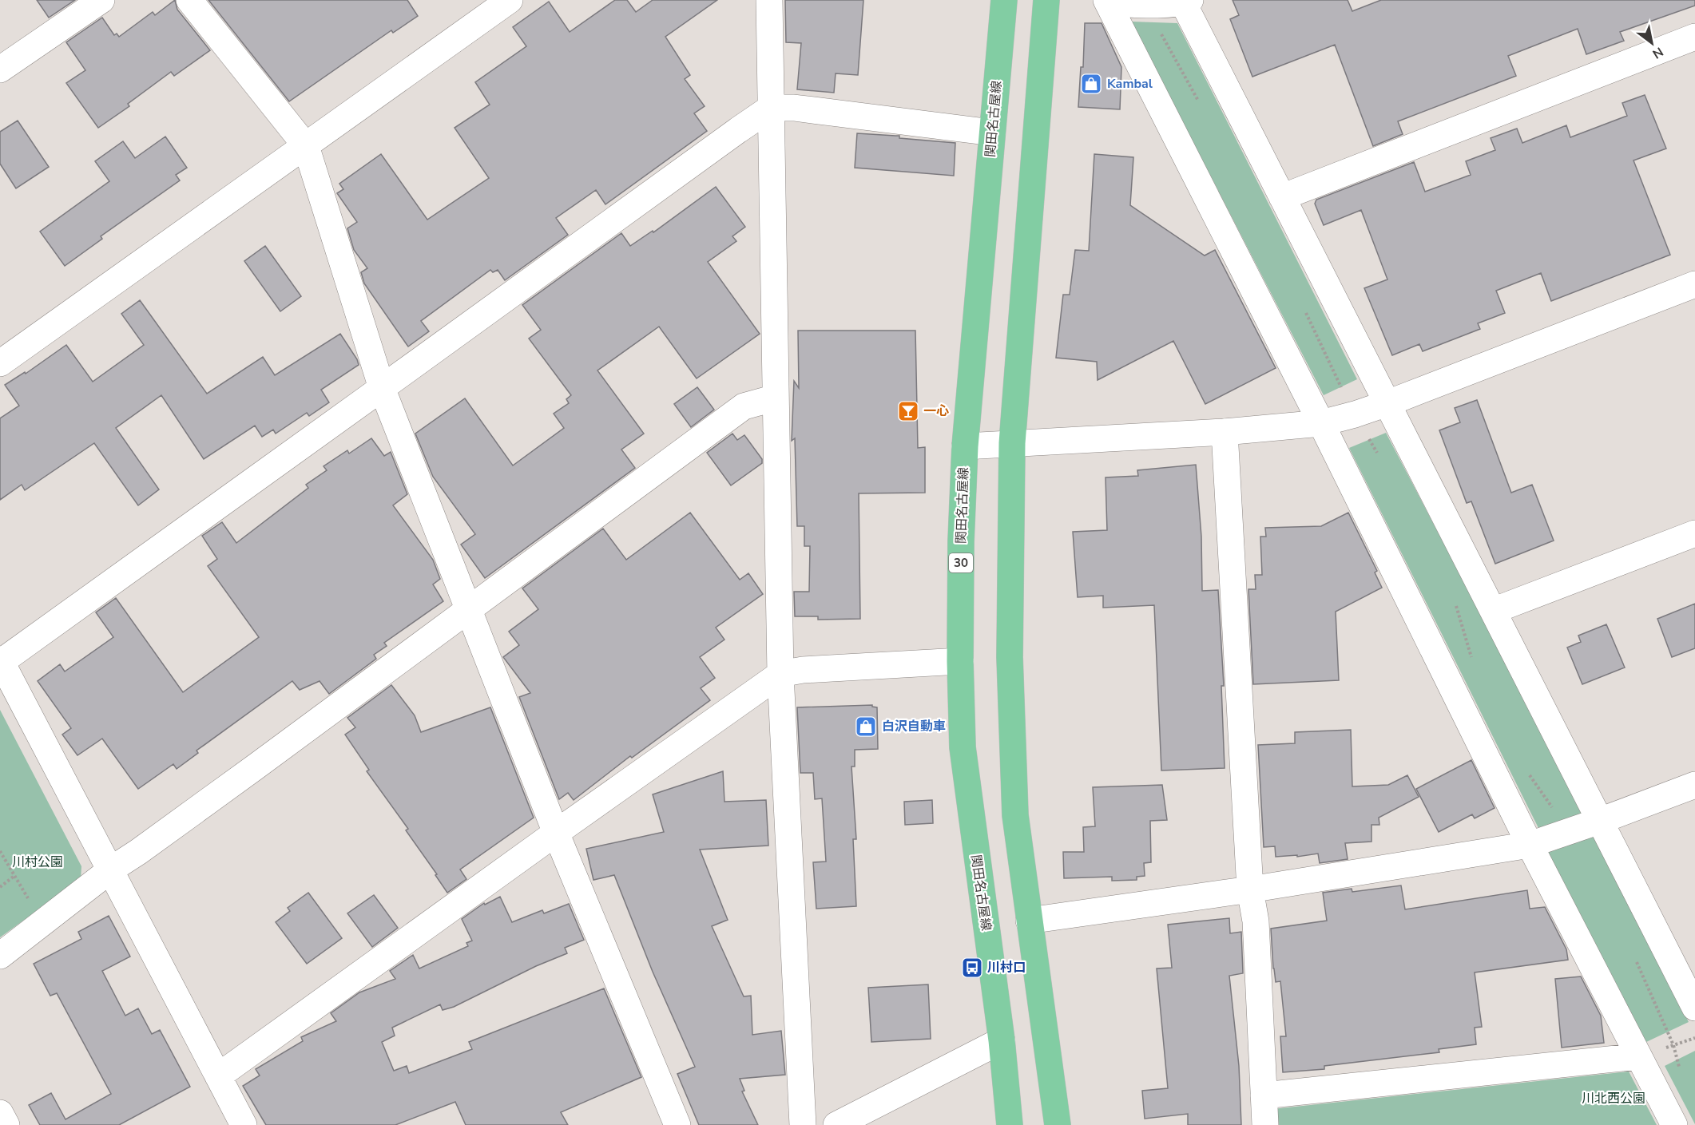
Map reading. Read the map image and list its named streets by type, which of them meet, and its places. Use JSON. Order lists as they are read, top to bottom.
{
  "streets": {
    "main road": ["関田名古屋線", "30"]
  },
  "parks": ["川村公園", "川北西公園"],
  "places": {
    "shop": ["Kambal", "白沢自動車"],
    "bar": ["一心"],
    "bus stop": ["川村口"]
  },
  "north": "bottom right"
}
